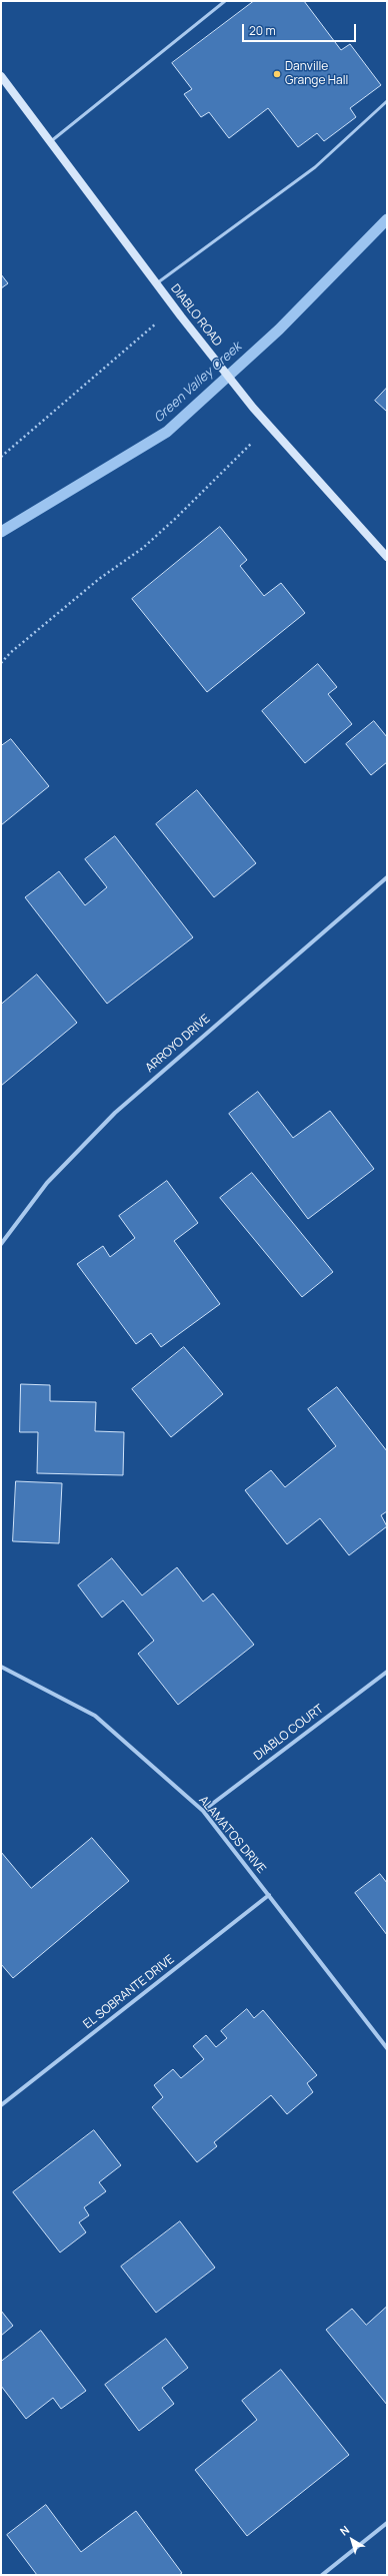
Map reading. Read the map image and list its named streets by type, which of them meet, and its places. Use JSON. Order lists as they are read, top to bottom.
{
  "streets": {
    "street": [
      "DIABLO ROAD",
      "ARROYO DRIVE",
      "DIABLO COURT",
      "ALAMATOS DRIVE",
      "EL SOBRANTE DRIVE"
    ]
  },
  "crossings": [
    ["DIABLO COURT", "ALAMATOS DRIVE"],
    ["ALAMATOS DRIVE", "EL SOBRANTE DRIVE"]
  ],
  "water": ["Green Valley Creek"],
  "places": ["Danville Grange Hall"],
  "scale_bar": "20 m",
  "north": "top left"
}
